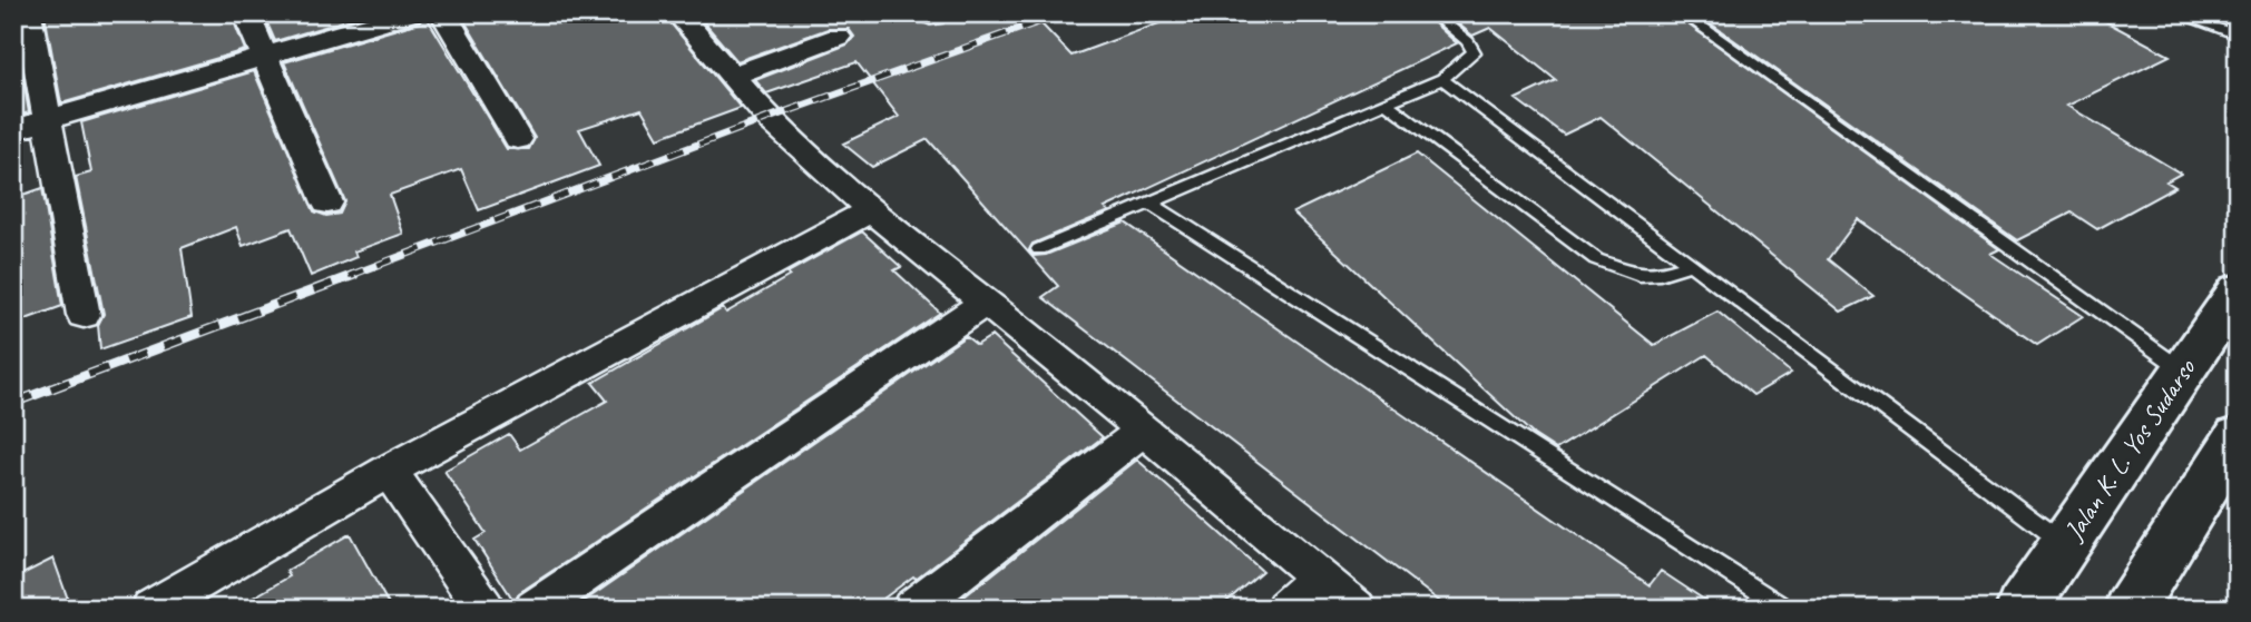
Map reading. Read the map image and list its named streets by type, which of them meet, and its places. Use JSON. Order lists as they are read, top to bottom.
{
  "streets": {
    "highway": ["Jalan K. L. Yos Sudarso"]
  }
}
